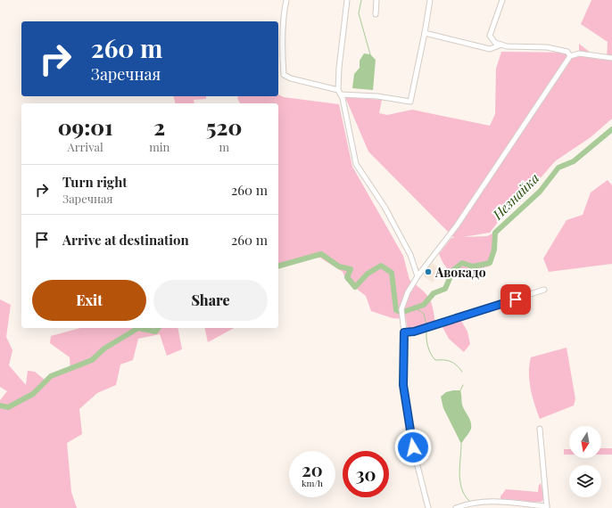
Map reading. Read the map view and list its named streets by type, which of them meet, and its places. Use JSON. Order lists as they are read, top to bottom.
{
  "water": ["Незнайка"],
  "places": ["Авокадо"],
  "north": "bottom",
  "page": {
    "turn": ["260 m", "Заречная"],
    "eta": [
      "09:01",
      "Arrival",
      "2",
      "min",
      "520",
      "m"
    ],
    "list": [
      {
        "name": "Turn right",
        "note": "Заречная",
        "value": "260 m"
      },
      {
        "name": "Arrive at destination",
        "value": "260 m"
      }
    ],
    "buttons": ["Exit", "Share"],
    "speed": "20 km/h",
    "limit": "30"
  }
}
